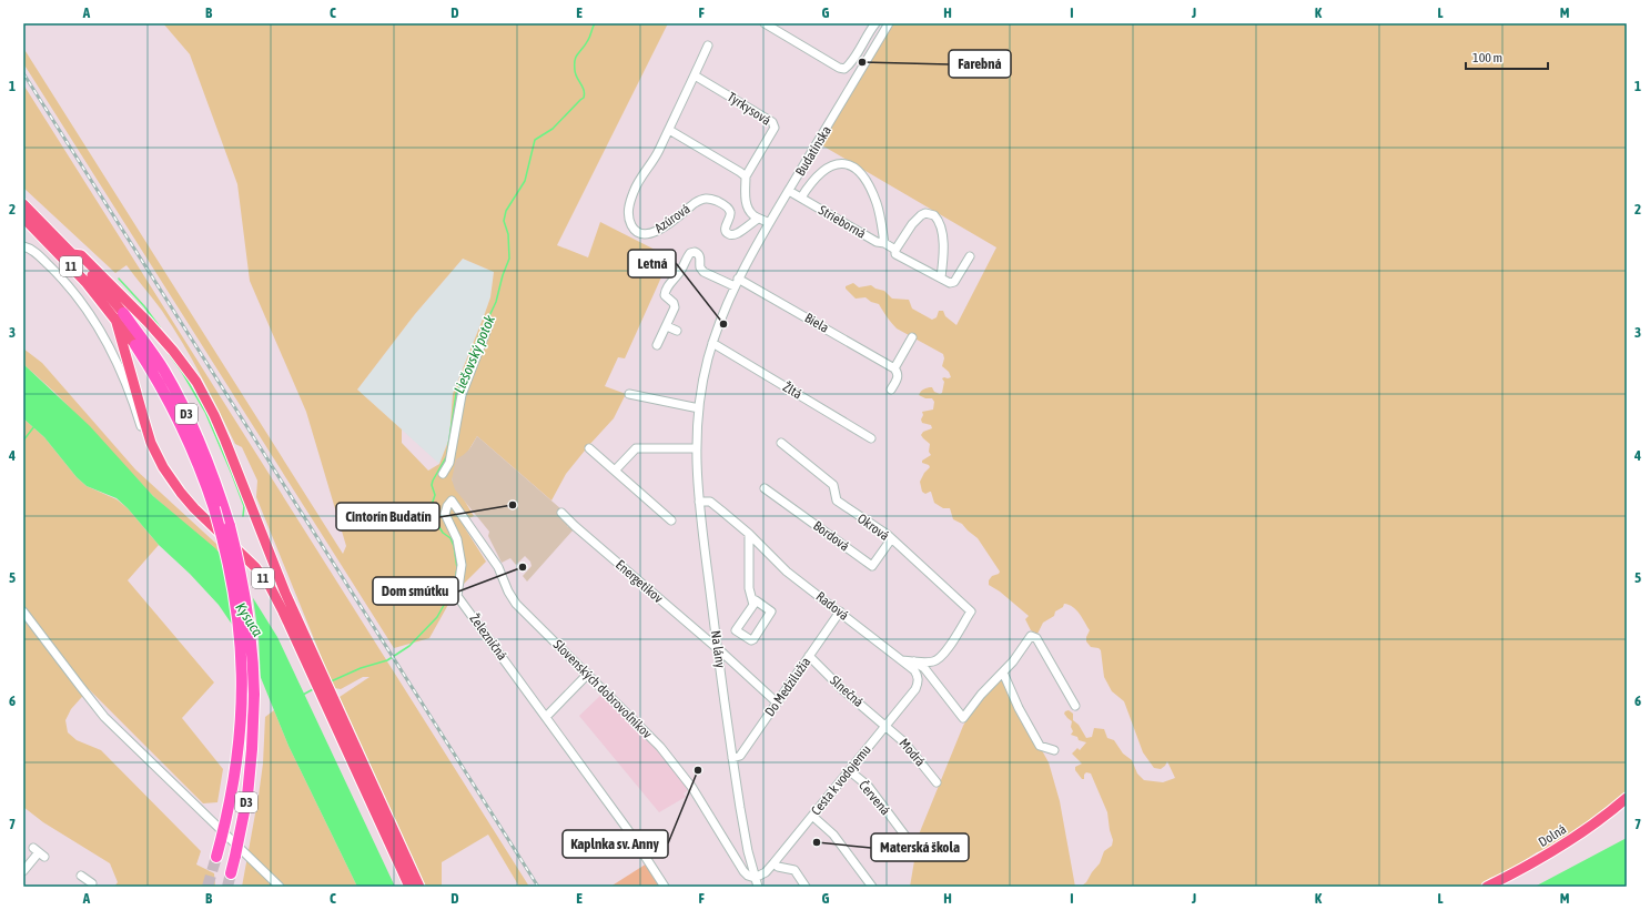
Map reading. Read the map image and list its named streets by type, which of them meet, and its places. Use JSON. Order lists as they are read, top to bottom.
{
  "streets": {
    "highway": ["D3"],
    "main road": ["11", "Dolná"],
    "street": [
      "Tyrkysová",
      "Budatínska",
      "Azúrová",
      "Strieborná",
      "Biela",
      "Žltá",
      "Okrová",
      "Bordová",
      "Energetikov",
      "Radová",
      "Železničná",
      "Na lány",
      "Do Medzilužia",
      "Slovenských dobrovoľníkov",
      "Slnečná",
      "Modrá",
      "Cesta k vodojemu",
      "Červená"
    ]
  },
  "crossings": [
    ["Budatínska", "Strieborná"],
    ["Budatínska", "Biela"],
    ["Budatínska", "Na lány"],
    ["11", "D3"],
    ["Biela", "Na lány"],
    ["Žltá", "Na lány"],
    ["Okrová", "Bordová"],
    ["Energetikov", "Na lány"],
    ["Energetikov", "Do Medzilužia"],
    ["Radová", "Na lány"],
    ["Radová", "Do Medzilužia"],
    ["Radová", "Cesta k vodojemu"],
    ["Železničná", "Slovenských dobrovoľníkov"],
    ["Na lány", "Do Medzilužia"],
    ["Na lány", "Slovenských dobrovoľníkov"],
    ["Na lány", "Cesta k vodojemu"],
    ["Do Medzilužia", "Slnečná"],
    ["Slovenských dobrovoľníkov", "Cesta k vodojemu"],
    ["Slnečná", "Modrá"],
    ["Slnečná", "Cesta k vodojemu"],
    ["Modrá", "Cesta k vodojemu"],
    ["Cesta k vodojemu", "Červená"]
  ],
  "water": ["Liešovský potok", "Kysuca"],
  "places": [
    "Farebná",
    "Letná",
    "Cintorín Budatín",
    "Dom smútku",
    "Kaplnka sv. Anny",
    "Materská škola"
  ],
  "scale_bar": "100 m",
  "grid": {
    "columns": [
      "A",
      "B",
      "C",
      "D",
      "E",
      "F",
      "G",
      "H",
      "I",
      "J",
      "K",
      "L",
      "M"
    ],
    "rows": [
      "1",
      "2",
      "3",
      "4",
      "5",
      "6",
      "7"
    ]
  }
}
